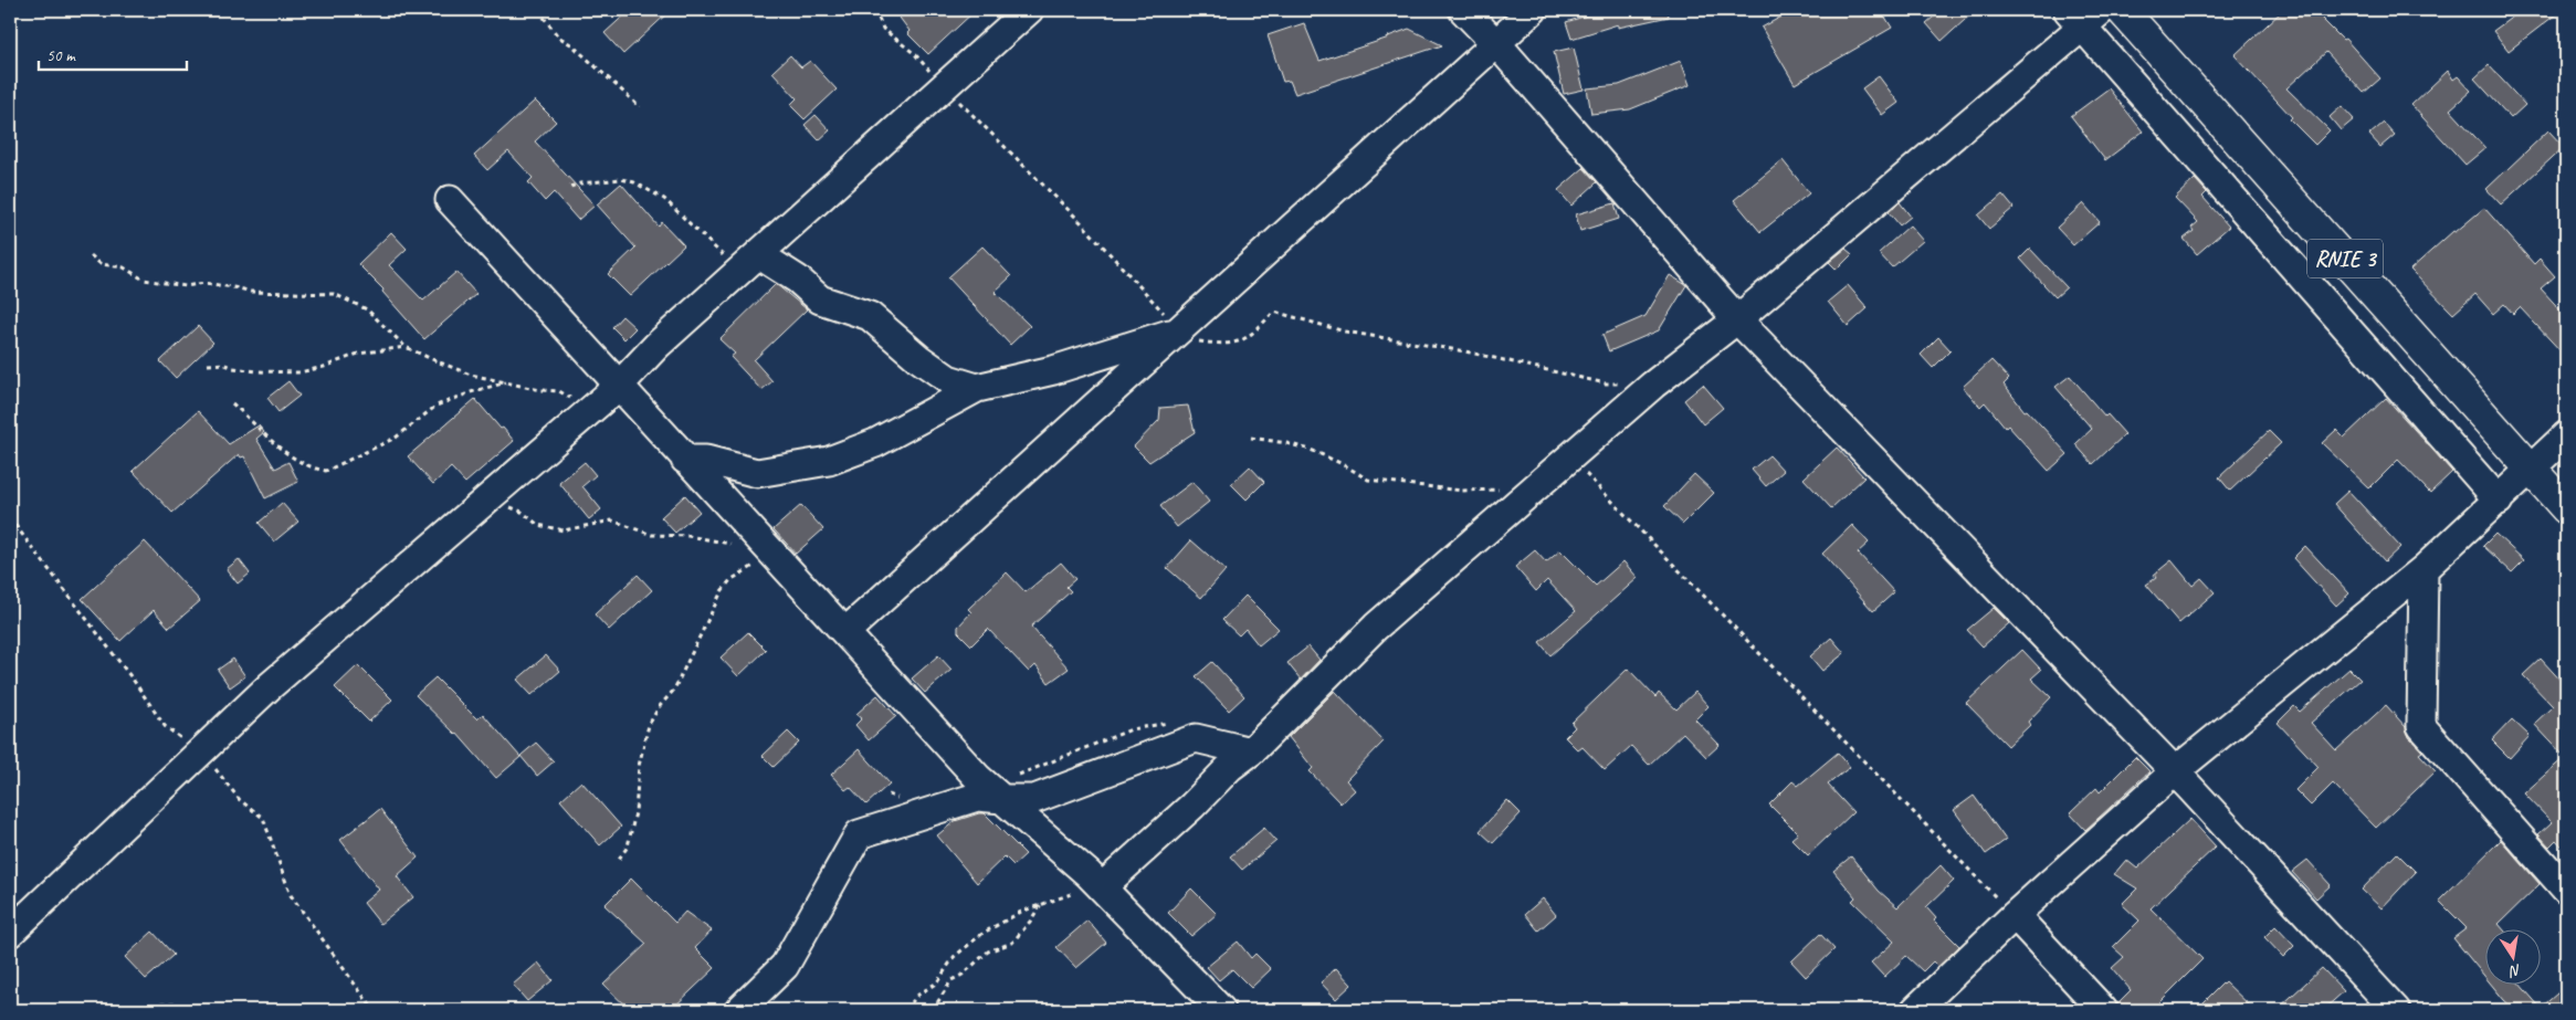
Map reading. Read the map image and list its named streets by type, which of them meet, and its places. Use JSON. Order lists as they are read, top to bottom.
{
  "streets": {
    "highway": ["RNIE 3"]
  },
  "scale_bar": "50 m",
  "north": "bottom"
}
